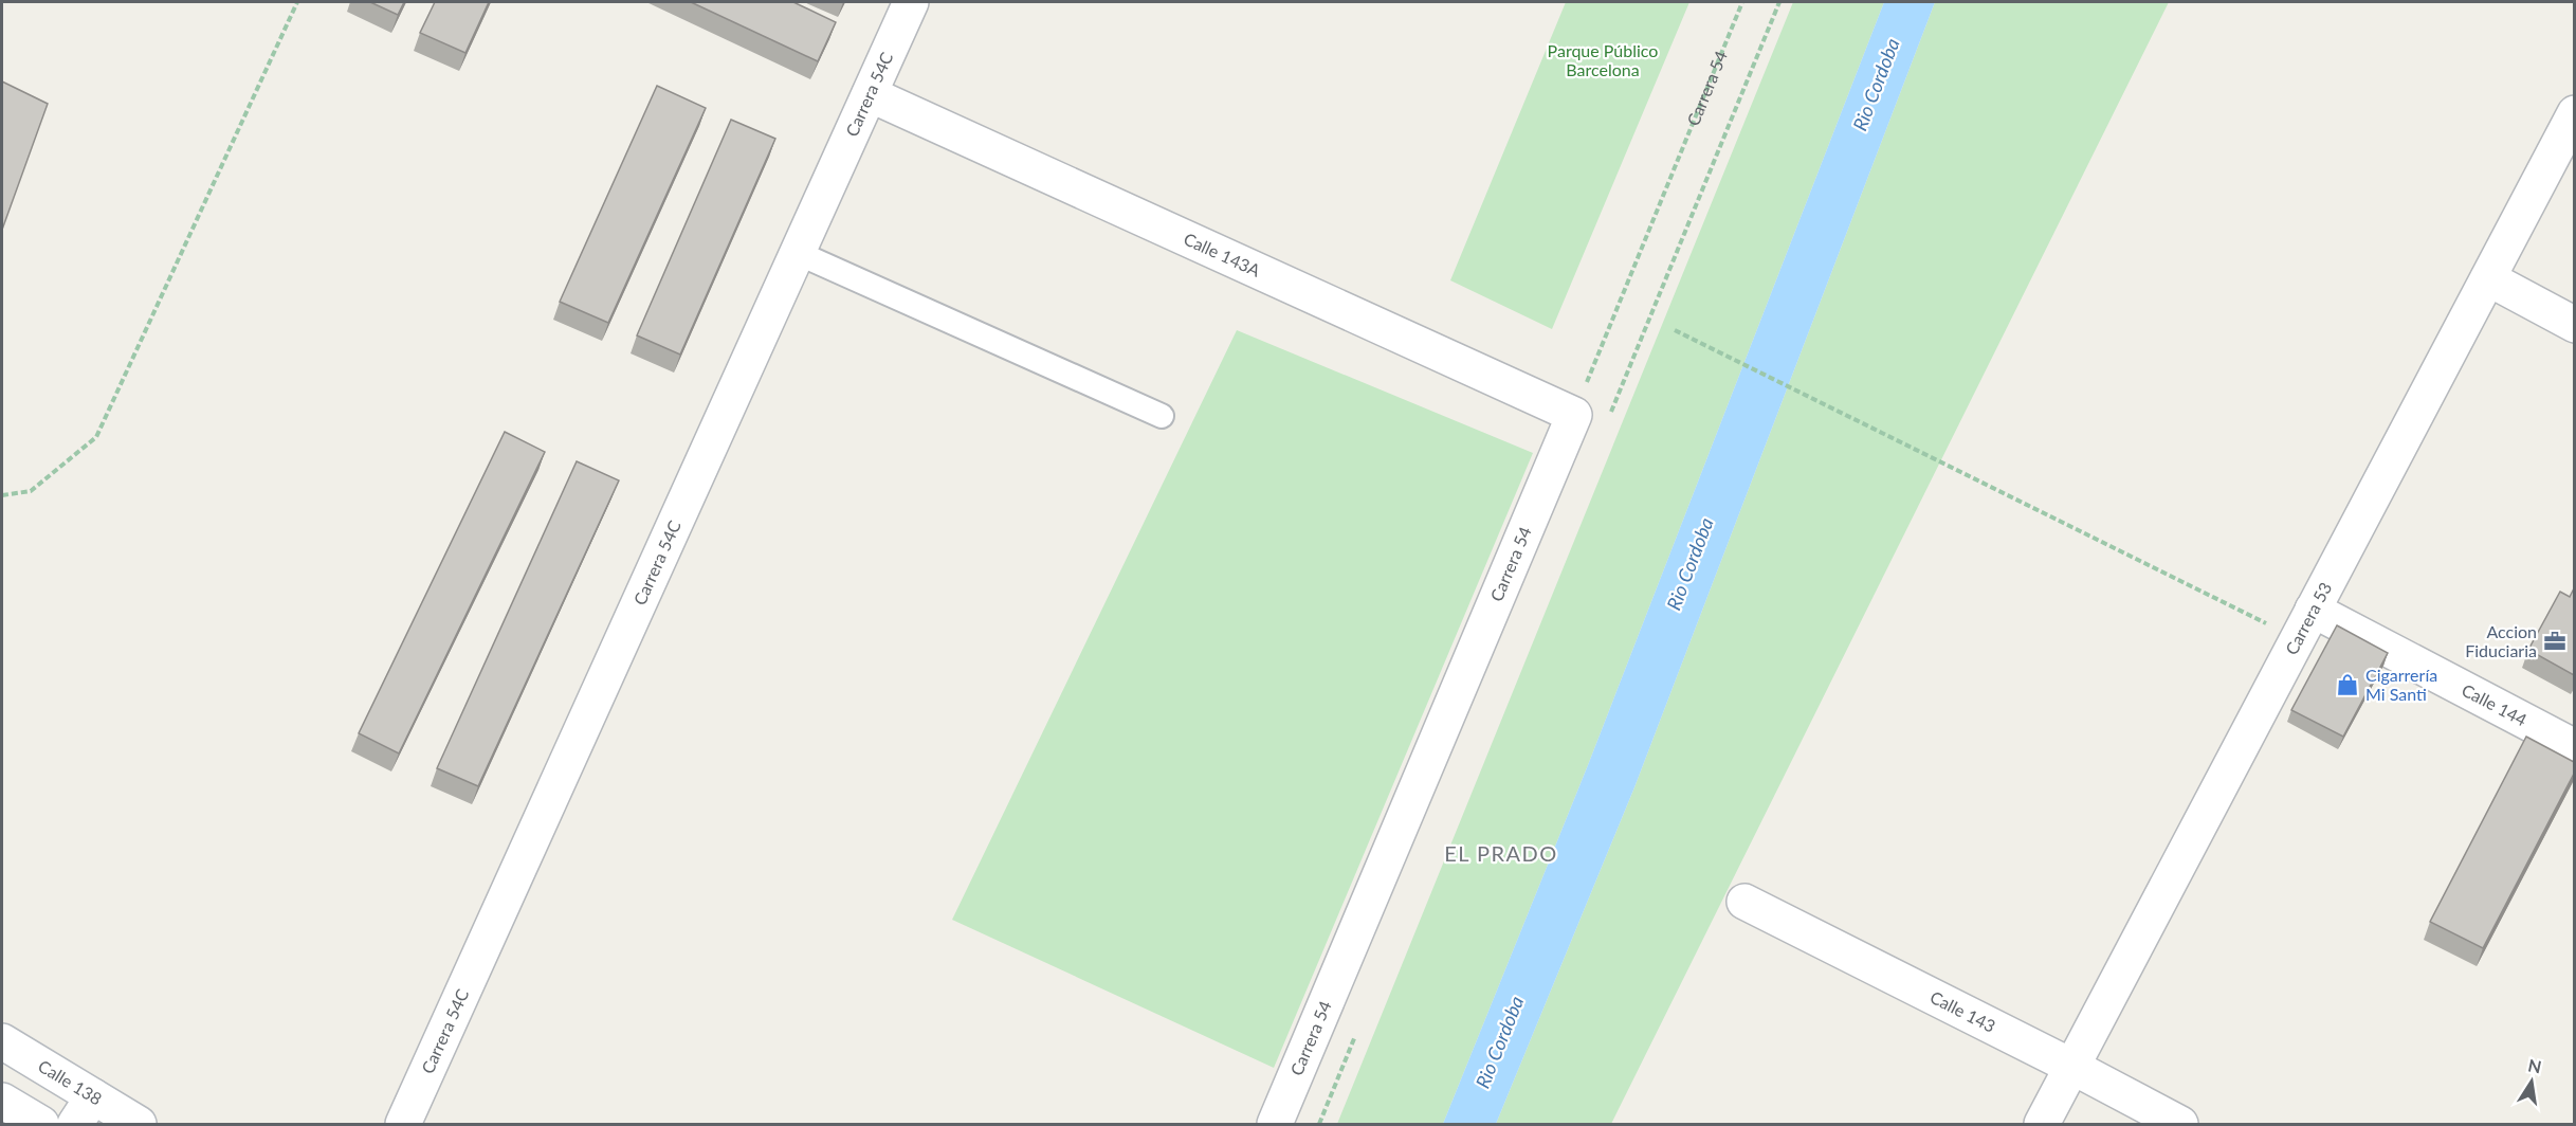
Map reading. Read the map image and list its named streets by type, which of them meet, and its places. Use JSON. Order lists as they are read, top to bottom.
{
  "streets": {
    "street": [
      "Carrera 54",
      "Carrera 54C",
      "Calle 143A",
      "Carrera 53",
      "Calle 144",
      "Calle 143",
      "Calle 138"
    ]
  },
  "crossings": [
    ["Carrera 54", "Calle 143A"],
    ["Carrera 54C", "Calle 143A"],
    ["Carrera 53", "Calle 144"],
    ["Carrera 53", "Calle 143"]
  ],
  "districts": ["EL PRADO"],
  "water": ["Rio Cordoba"],
  "parks": ["Parque Público Barcelona"],
  "places": {
    "office": ["Accion Fiduciaria"],
    "shop": ["Cigarrería Mi Santi"]
  },
  "north": "top"
}
